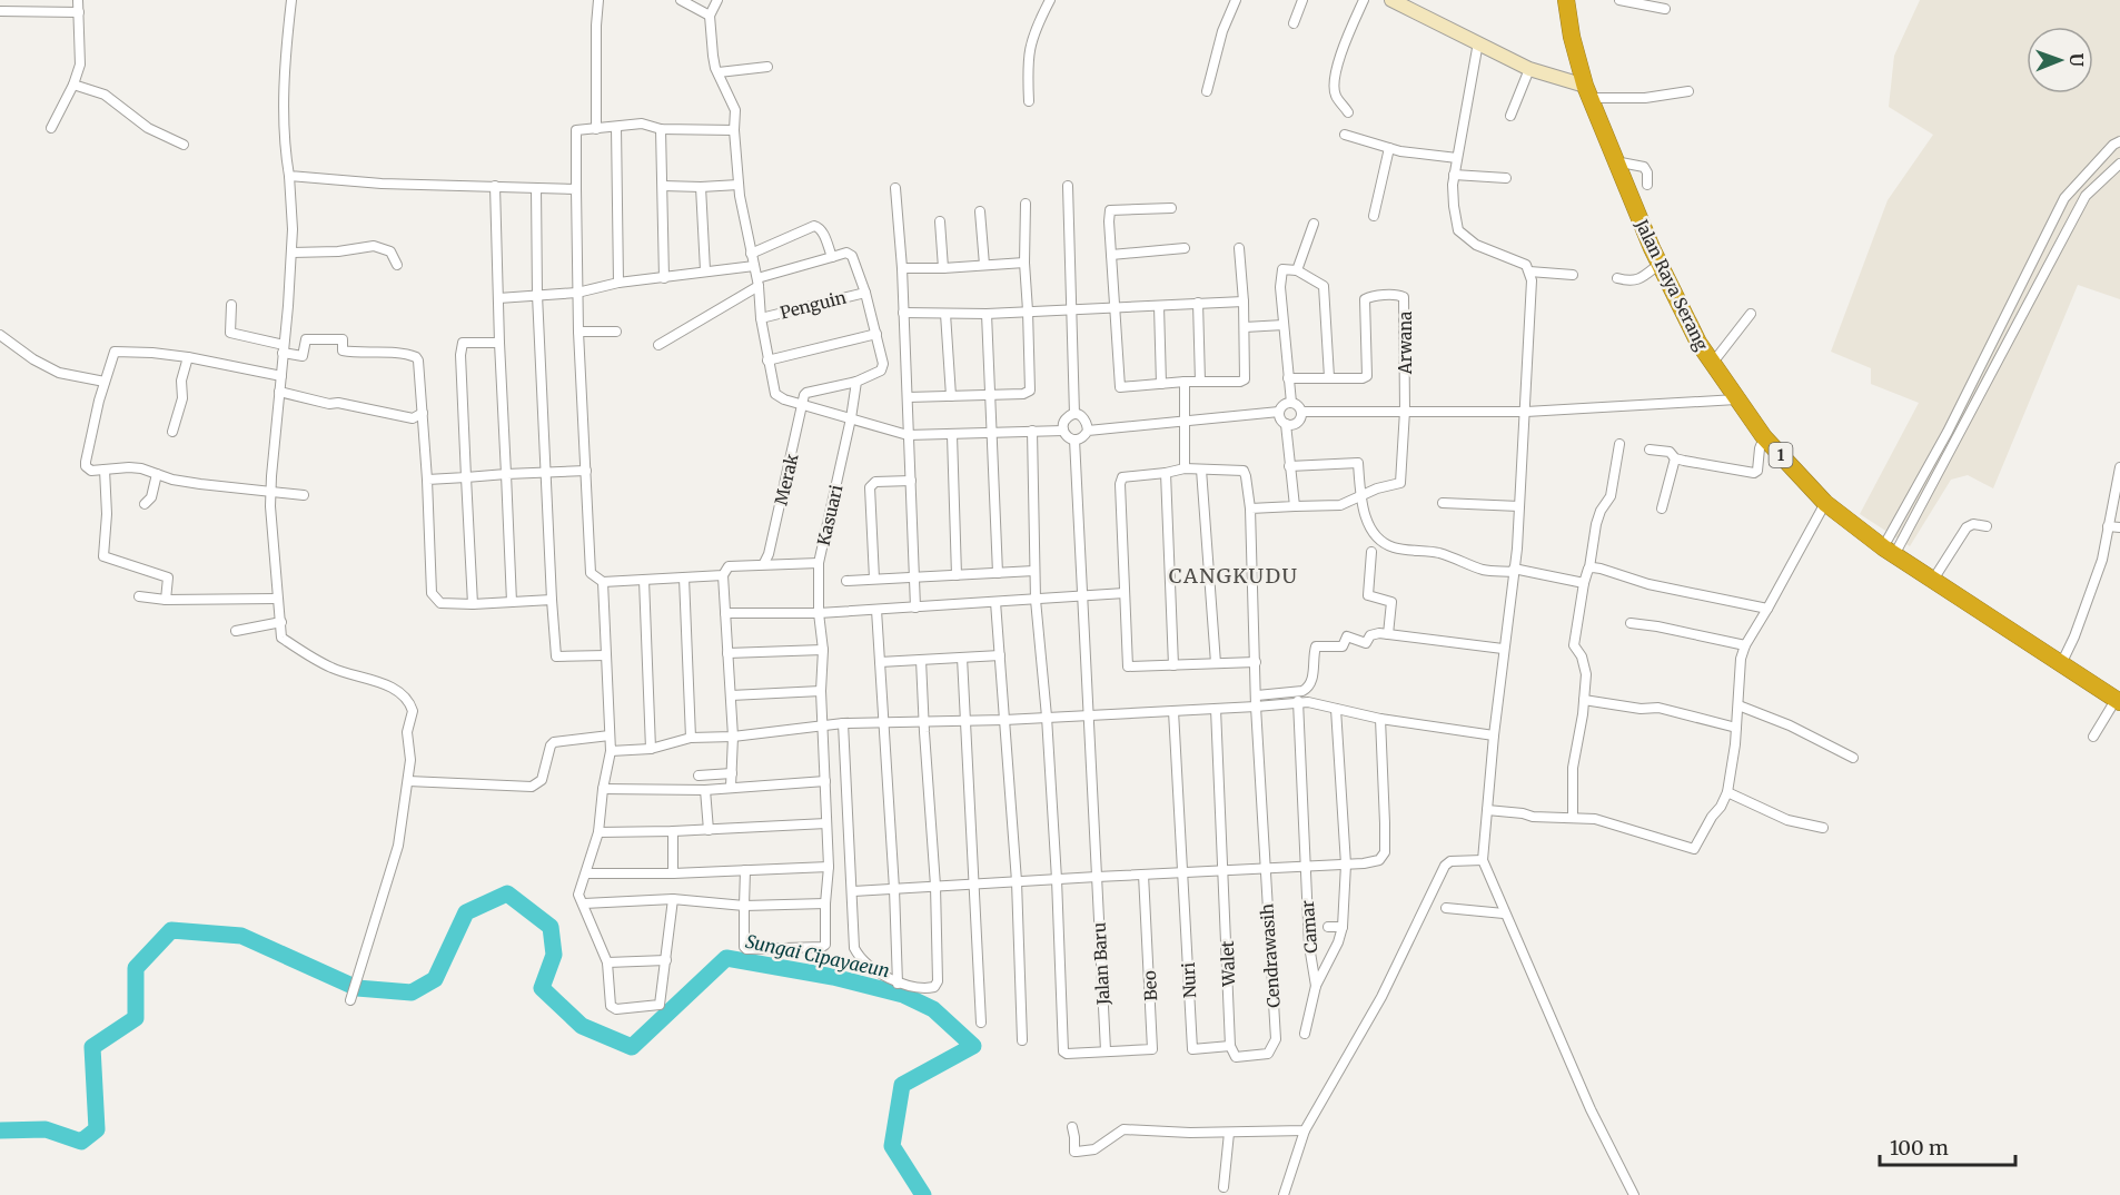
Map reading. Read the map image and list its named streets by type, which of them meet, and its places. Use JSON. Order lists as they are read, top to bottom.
{
  "streets": {
    "highway": ["Jalan Raya Serang", "1"],
    "street": [
      "Penguin",
      "Arwana",
      "Merak",
      "Kasuari",
      "Camar",
      "Cendrawasih",
      "Jalan Baru",
      "Walet",
      "Nuri",
      "Beo"
    ]
  },
  "crossings": [
    ["Cendrawasih", "Walet"],
    ["Jalan Baru", "Beo"],
    ["Walet", "Nuri"]
  ],
  "districts": ["CANGKUDU"],
  "water": ["Sungai Cipayaeun"],
  "scale_bar": "100 m",
  "north": "right"
}
